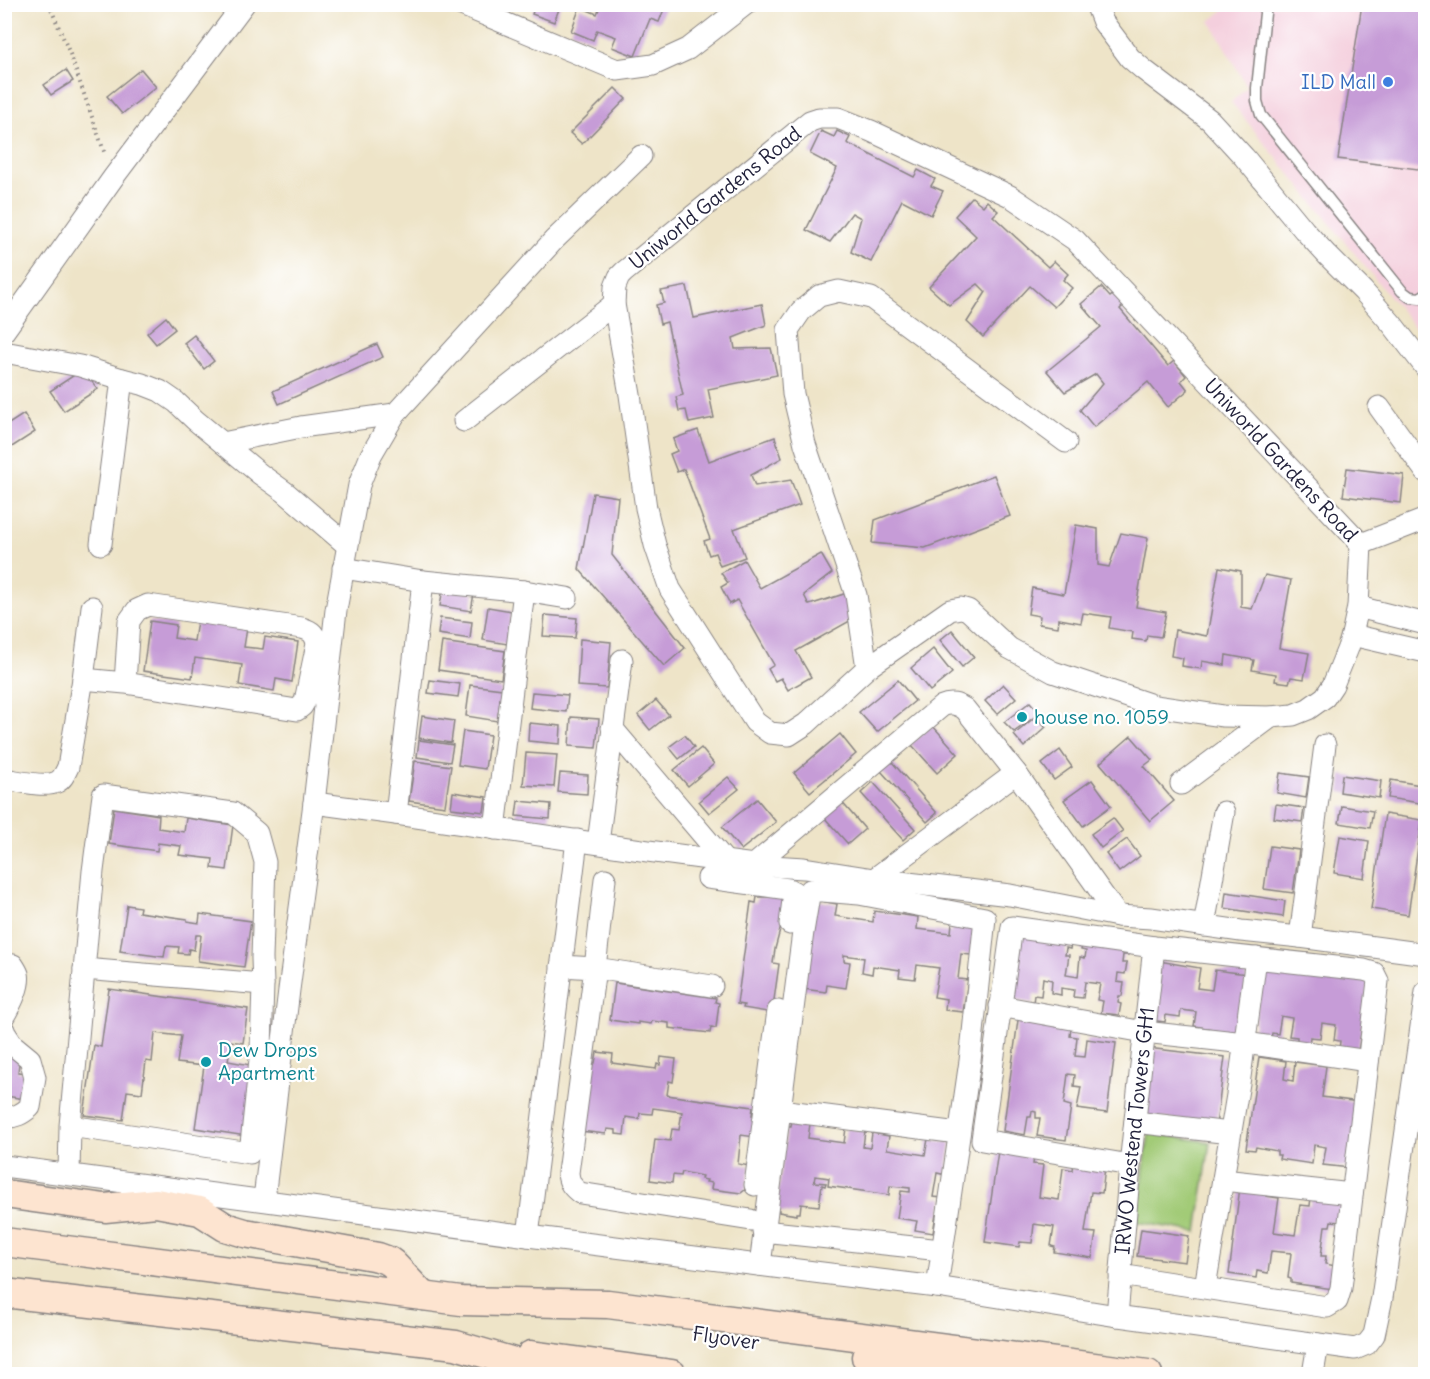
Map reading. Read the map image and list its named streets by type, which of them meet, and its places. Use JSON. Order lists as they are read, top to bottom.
{
  "streets": {
    "main road": ["Flyover"],
    "street": ["Uniworld Gardens Road", "IRWO Westend Towers GH1"]
  },
  "places": ["ILD Mall", "house no. 1059", "Dew Drops Apartment"]
}
